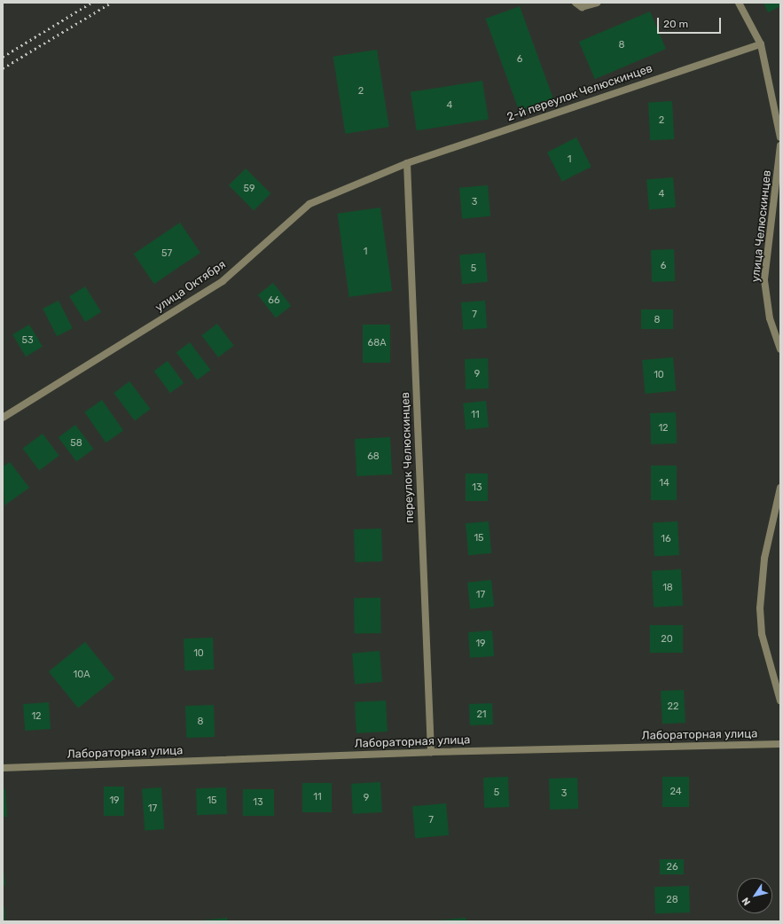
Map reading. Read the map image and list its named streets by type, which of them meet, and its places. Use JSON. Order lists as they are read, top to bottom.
{
  "streets": {
    "street": [
      "2-й переулок Челюскинцев",
      "улица Челюскинцев",
      "улица Октября",
      "переулок Челюскинцев",
      "Лабораторная улица"
    ]
  },
  "crossings": [
    ["2-й переулок Челюскинцев", "улица Октября"],
    ["2-й переулок Челюскинцев", "переулок Челюскинцев"],
    ["улица Октября", "переулок Челюскинцев"],
    ["переулок Челюскинцев", "Лабораторная улица"]
  ],
  "house_numbers": [
    "8",
    "6",
    "2",
    "4",
    "2",
    "1",
    "59",
    "4",
    "3",
    "1",
    "57",
    "6",
    "5",
    "66",
    "7",
    "8",
    "53",
    "68А",
    "9",
    "10",
    "11",
    "12",
    "58",
    "68",
    "14",
    "13",
    "15",
    "16",
    "18",
    "17",
    "20",
    "19",
    "10",
    "10А",
    "22",
    "21",
    "12",
    "8",
    "24",
    "5",
    "3",
    "11",
    "9",
    "19",
    "15",
    "13",
    "17",
    "7",
    "26",
    "28"
  ],
  "scale_bar": "20 m",
  "north": "bottom left"
}
